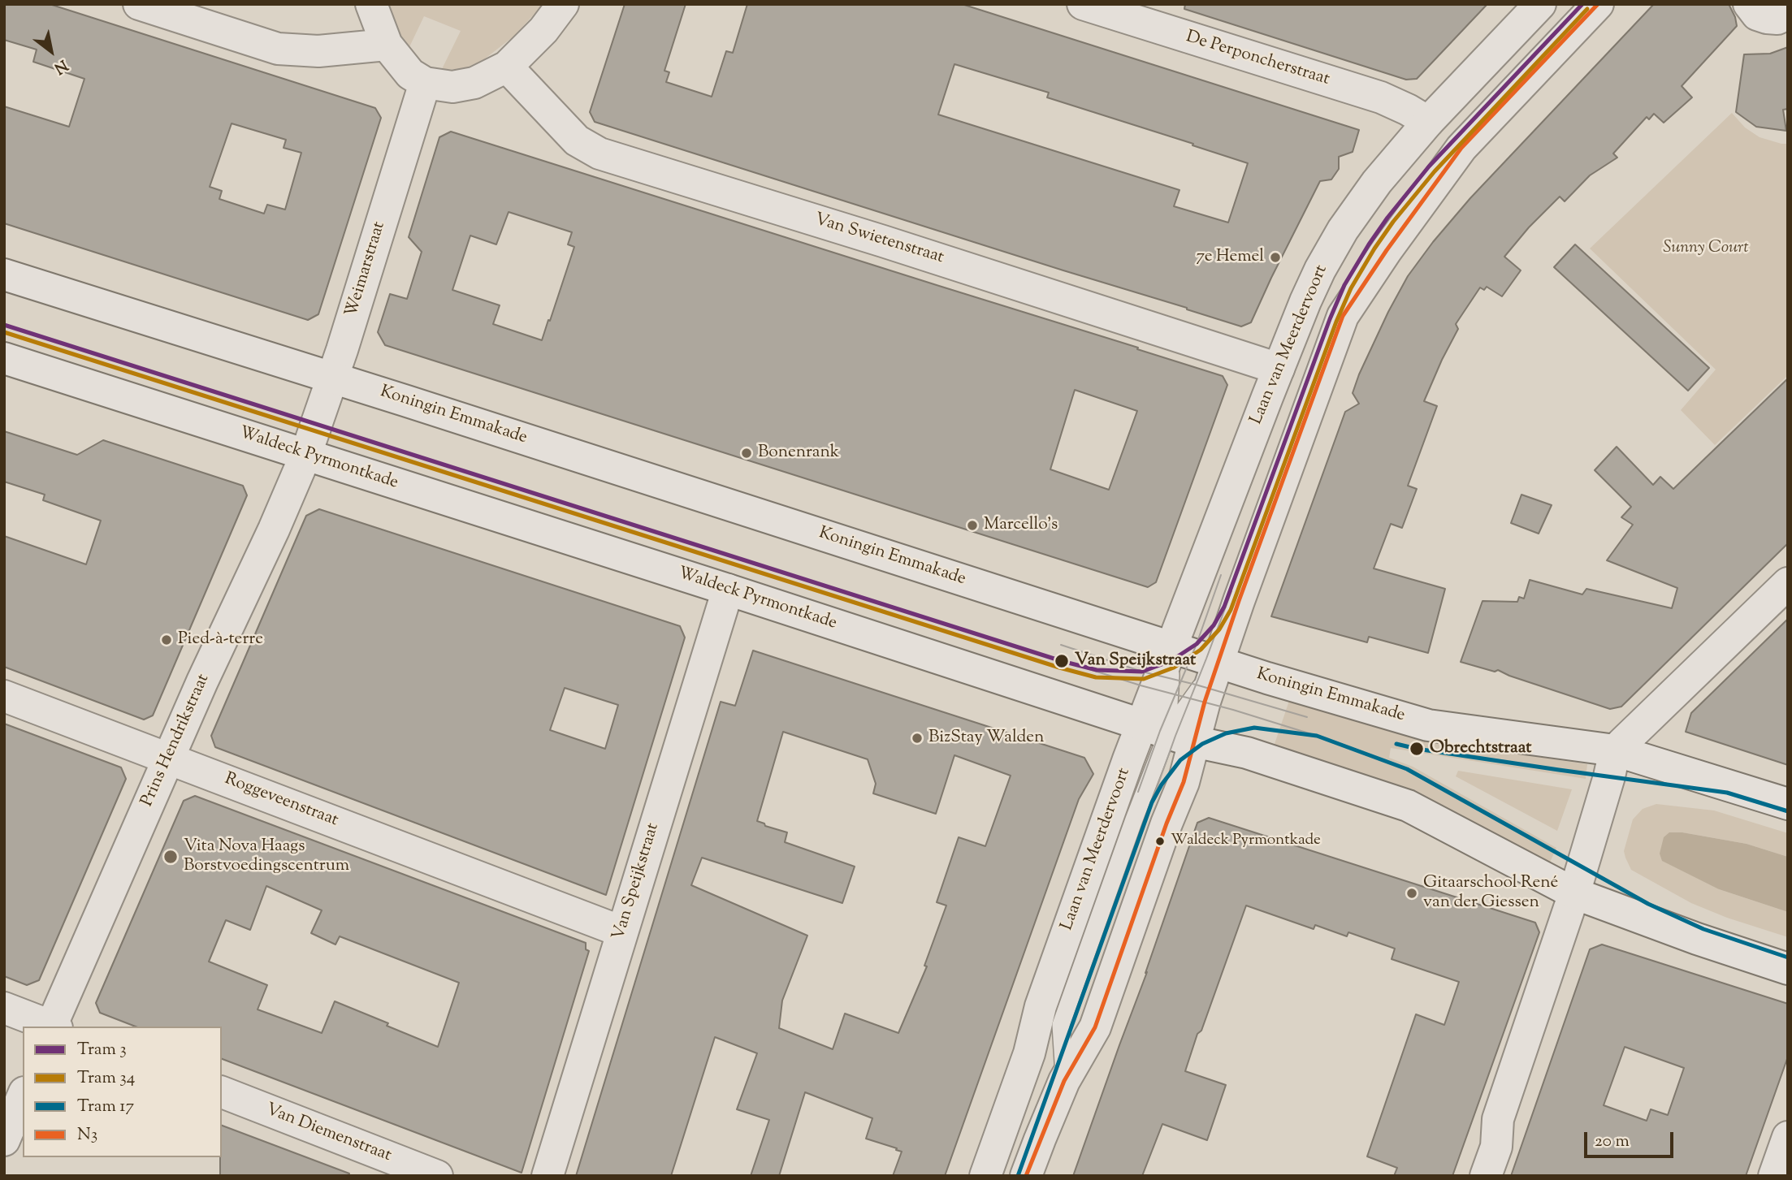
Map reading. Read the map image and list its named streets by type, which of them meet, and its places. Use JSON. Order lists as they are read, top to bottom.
{
  "streets": {
    "street": [
      "De Perponcherstraat",
      "Van Swietenstraat",
      "Weimarstraat",
      "Laan van Meerdervoort",
      "Koningin Emmakade",
      "Waldeck Pyrmontkade",
      "Prins Hendrikstraat",
      "Roggeveenstraat",
      "Van Speijkstraat",
      "Van Diemenstraat"
    ]
  },
  "crossings": [
    ["De Perponcherstraat", "Laan van Meerdervoort"],
    ["Van Swietenstraat", "Laan van Meerdervoort"],
    ["Weimarstraat", "Koningin Emmakade"],
    ["Weimarstraat", "Waldeck Pyrmontkade"],
    ["Weimarstraat", "Prins Hendrikstraat"],
    ["Laan van Meerdervoort", "Koningin Emmakade"],
    ["Laan van Meerdervoort", "Waldeck Pyrmontkade"],
    ["Waldeck Pyrmontkade", "Prins Hendrikstraat"],
    ["Waldeck Pyrmontkade", "Van Speijkstraat"],
    ["Prins Hendrikstraat", "Roggeveenstraat"],
    ["Roggeveenstraat", "Van Speijkstraat"]
  ],
  "parks": ["Sunny Court"],
  "places": [
    "7e Hemel",
    "Bonenrank",
    "Marcello's",
    "Pied-à-terre",
    "Van Speijkstraat",
    "BizStay Walden",
    "Obrechtstraat",
    "Waldeck Pyrmontkade",
    "Vita Nova Haags Borstvoedingscentrum",
    "Gitaarschool René van der Giessen"
  ],
  "lines": [
    "tram line 3",
    "transit line N3",
    "tram line 34",
    "tram line 17"
  ],
  "legend": [
    "Tram 3",
    "Tram 34",
    "Tram 17",
    "N3"
  ],
  "scale_bar": "20 m",
  "north": "bottom right"
}
